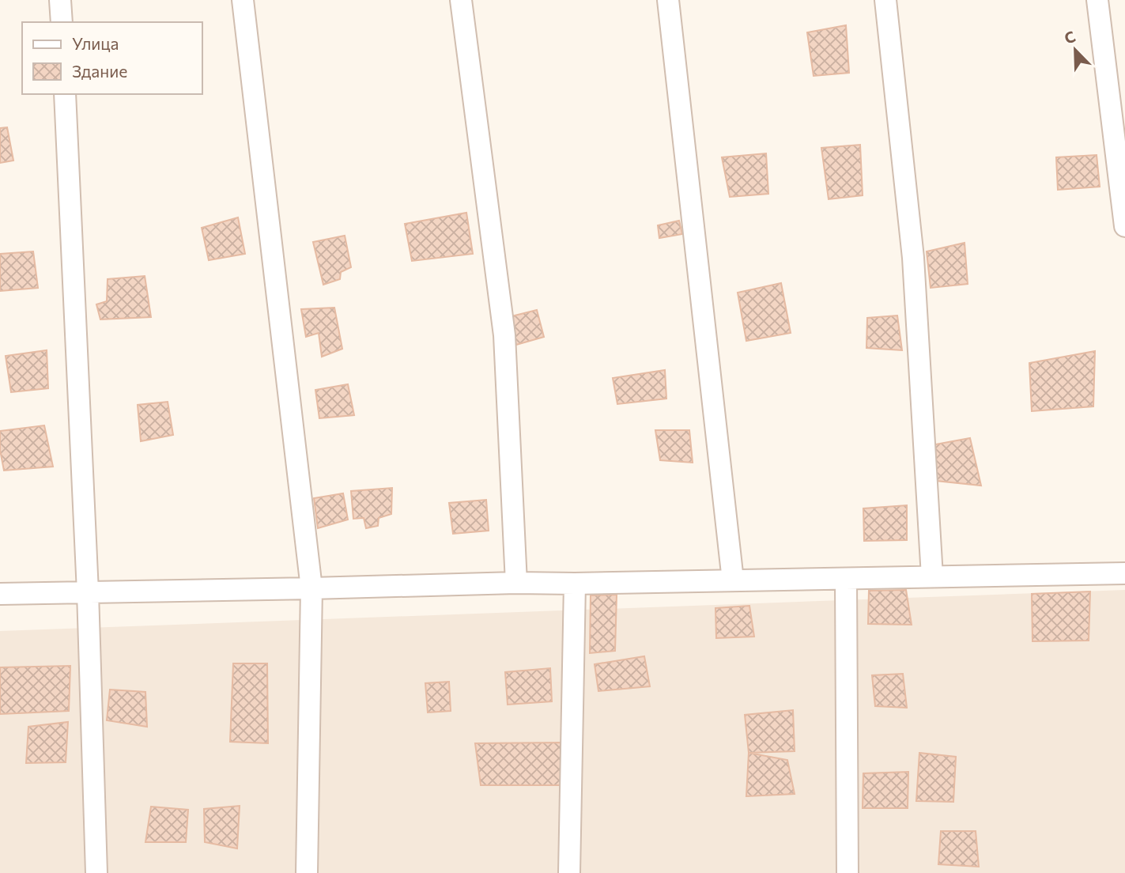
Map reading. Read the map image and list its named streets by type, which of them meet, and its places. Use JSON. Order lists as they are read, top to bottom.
{
  "legend": ["Улица", "Здание"],
  "north": "top left"
}
